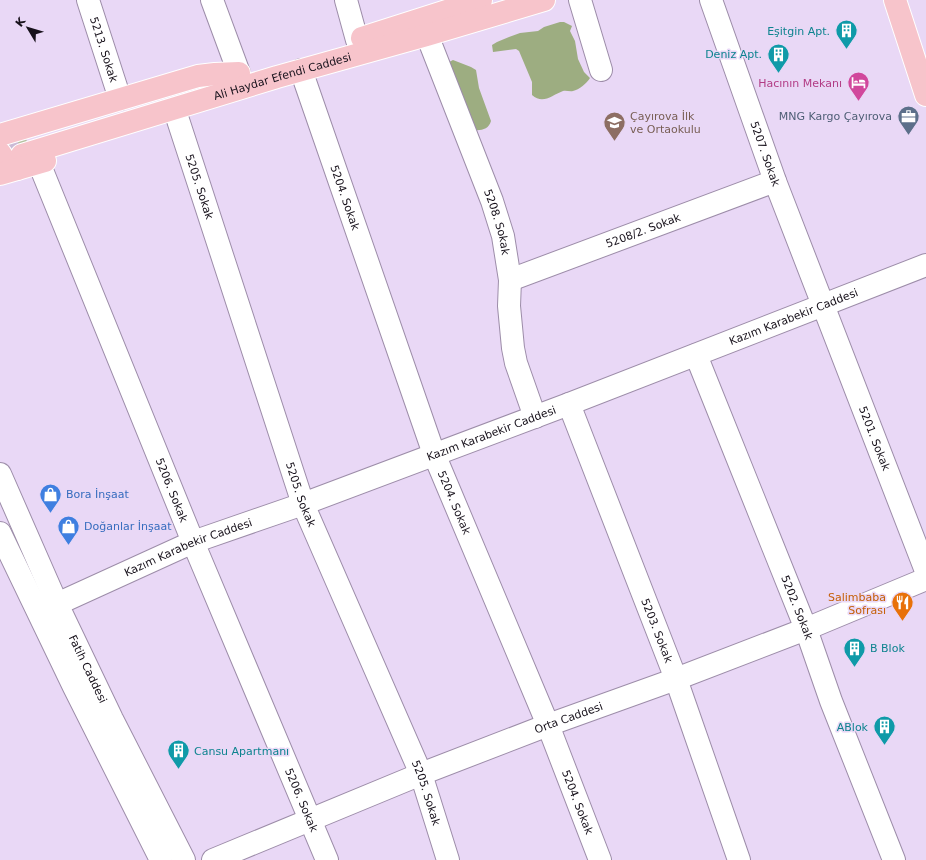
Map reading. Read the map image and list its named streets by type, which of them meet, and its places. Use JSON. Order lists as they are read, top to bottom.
{
  "streets": {
    "main road": ["Ali Haydar Efendi Caddesi"],
    "street": [
      "5213. Sokak",
      "5207. Sokak",
      "5205. Sokak",
      "5204. Sokak",
      "5208. Sokak",
      "5208/2. Sokak",
      "Kazım Karabekir Caddesi",
      "5201. Sokak",
      "5206. Sokak",
      "5202. Sokak",
      "5203. Sokak",
      "Fatih Caddesi",
      "Orta Caddesi"
    ]
  },
  "crossings": [
    ["Ali Haydar Efendi Caddesi", "5204. Sokak"],
    ["Ali Haydar Efendi Caddesi", "5208. Sokak"],
    ["Ali Haydar Efendi Caddesi", "5206. Sokak"],
    ["5207. Sokak", "5208/2. Sokak"],
    ["5207. Sokak", "Kazım Karabekir Caddesi"],
    ["5207. Sokak", "5201. Sokak"],
    ["5205. Sokak", "Kazım Karabekir Caddesi"],
    ["5205. Sokak", "Orta Caddesi"],
    ["5204. Sokak", "Kazım Karabekir Caddesi"],
    ["5204. Sokak", "Orta Caddesi"],
    ["5208. Sokak", "5208/2. Sokak"],
    ["5208. Sokak", "Kazım Karabekir Caddesi"],
    ["Kazım Karabekir Caddesi", "5201. Sokak"],
    ["Kazım Karabekir Caddesi", "5206. Sokak"],
    ["Kazım Karabekir Caddesi", "5202. Sokak"],
    ["Kazım Karabekir Caddesi", "5203. Sokak"],
    ["Kazım Karabekir Caddesi", "Fatih Caddesi"],
    ["5206. Sokak", "Orta Caddesi"],
    ["5202. Sokak", "Orta Caddesi"],
    ["5203. Sokak", "Orta Caddesi"]
  ],
  "places": {
    "building": [
      "Eşitgin Apt.",
      "Deniz Apt.",
      "B Blok",
      "ABlok",
      "Cansu Apartmanı"
    ],
    "hotel": ["Hacının Mekanı"],
    "office": ["MNG Kargo Çayırova"],
    "school or university": ["Çayırova İlk ve Ortaokulu"],
    "shop": ["Bora İnşaat", "Doğanlar İnşaat"],
    "restaurant": ["Salimbaba Sofrası"]
  },
  "north": "top left"
}
